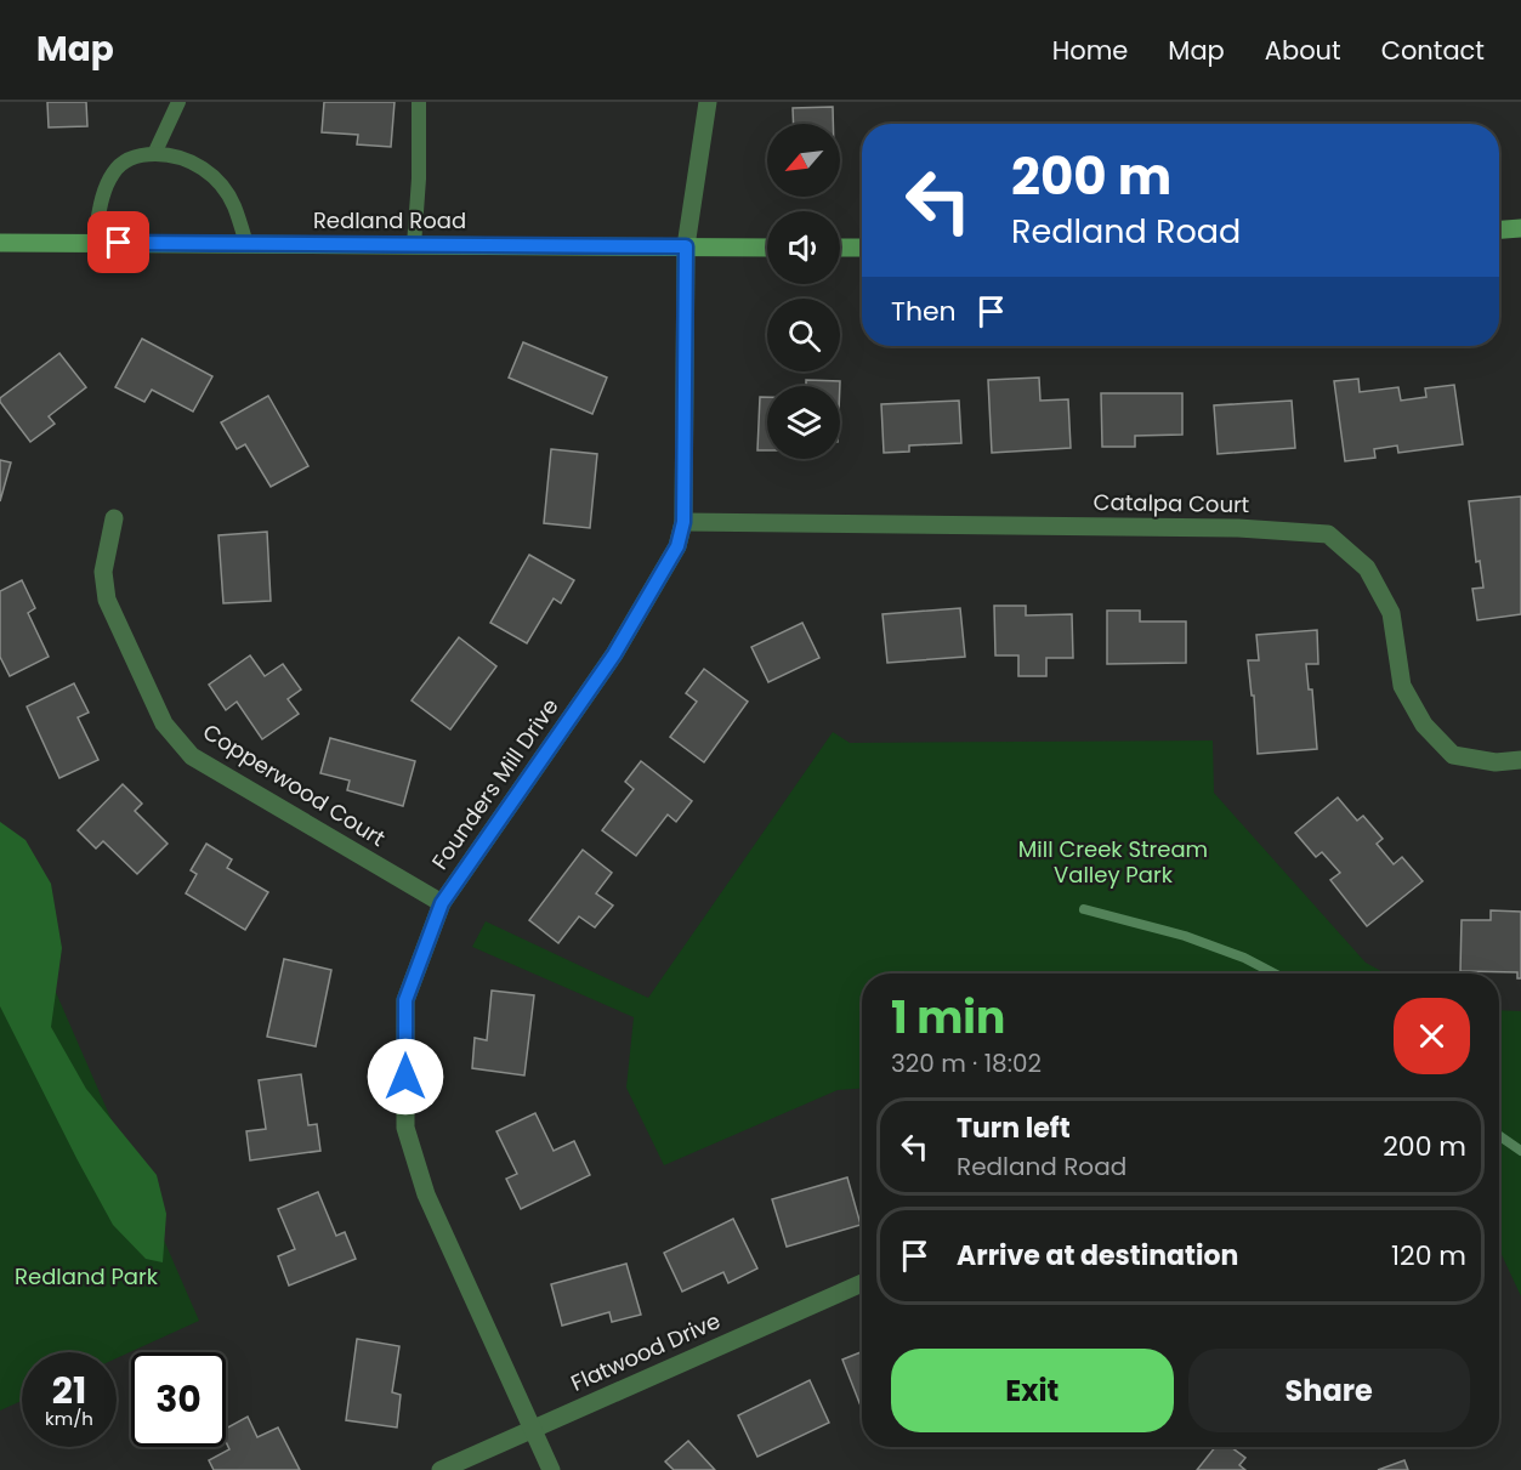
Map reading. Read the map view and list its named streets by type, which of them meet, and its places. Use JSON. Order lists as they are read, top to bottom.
{
  "streets": {
    "main road": ["Redland Road"],
    "street": [
      "Catalpa Court",
      "Founders Mill Drive",
      "Copperwood Court",
      "Flatwood Drive"
    ]
  },
  "crossings": [
    ["Redland Road", "Founders Mill Drive"],
    ["Catalpa Court", "Founders Mill Drive"],
    ["Founders Mill Drive", "Copperwood Court"],
    ["Founders Mill Drive", "Flatwood Drive"]
  ],
  "parks": ["Mill Creek Stream Valley Park", "Redland Park"],
  "north": "bottom left",
  "page": {
    "header": "Map",
    "nav": [
      "Home",
      "Map",
      "About",
      "Contact"
    ],
    "turn": ["200 m", "Redland Road"],
    "then": "Then",
    "heading": ["1 min", "320 m · 18:02"],
    "list": [
      {
        "name": "Turn left",
        "note": "Redland Road",
        "value": "200 m"
      },
      {
        "name": "Arrive at destination",
        "value": "120 m"
      }
    ],
    "buttons": ["Exit", "Share"],
    "speed": "21 km/h",
    "limit": "30"
  }
}
